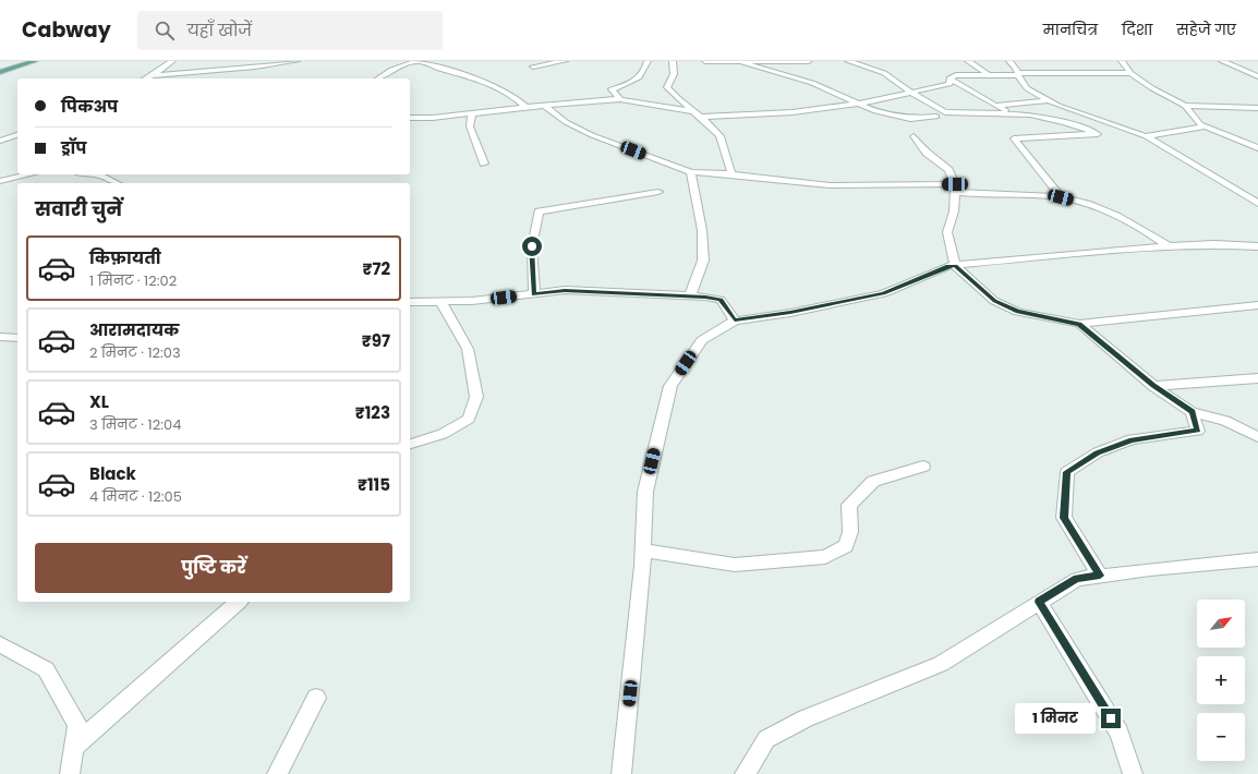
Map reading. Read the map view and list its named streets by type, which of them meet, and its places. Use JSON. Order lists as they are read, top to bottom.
{
  "north": "top right",
  "page": {
    "header": "Cabway",
    "search": "यहाँ खोजें",
    "nav": ["मानचित्र", "दिशा", "सहेजे गए"],
    "banner": ["पिकअप", "ड्रॉप"],
    "heading": "सवारी चुनें",
    "list": [
      {
        "name": "किफ़ायती",
        "note": "1 मिनट · 12:02",
        "value": "₹72"
      },
      {
        "name": "आरामदायक",
        "note": "2 मिनट · 12:03",
        "value": "₹97"
      },
      {
        "name": "XL",
        "note": "3 मिनट · 12:04",
        "value": "₹123"
      },
      {
        "name": "Black",
        "note": "4 मिनट · 12:05",
        "value": "₹115"
      }
    ],
    "buttons": "पुष्टि करें",
    "map_buttons": ["+", "−"],
    "bubble": "1 मिनट"
  }
}
